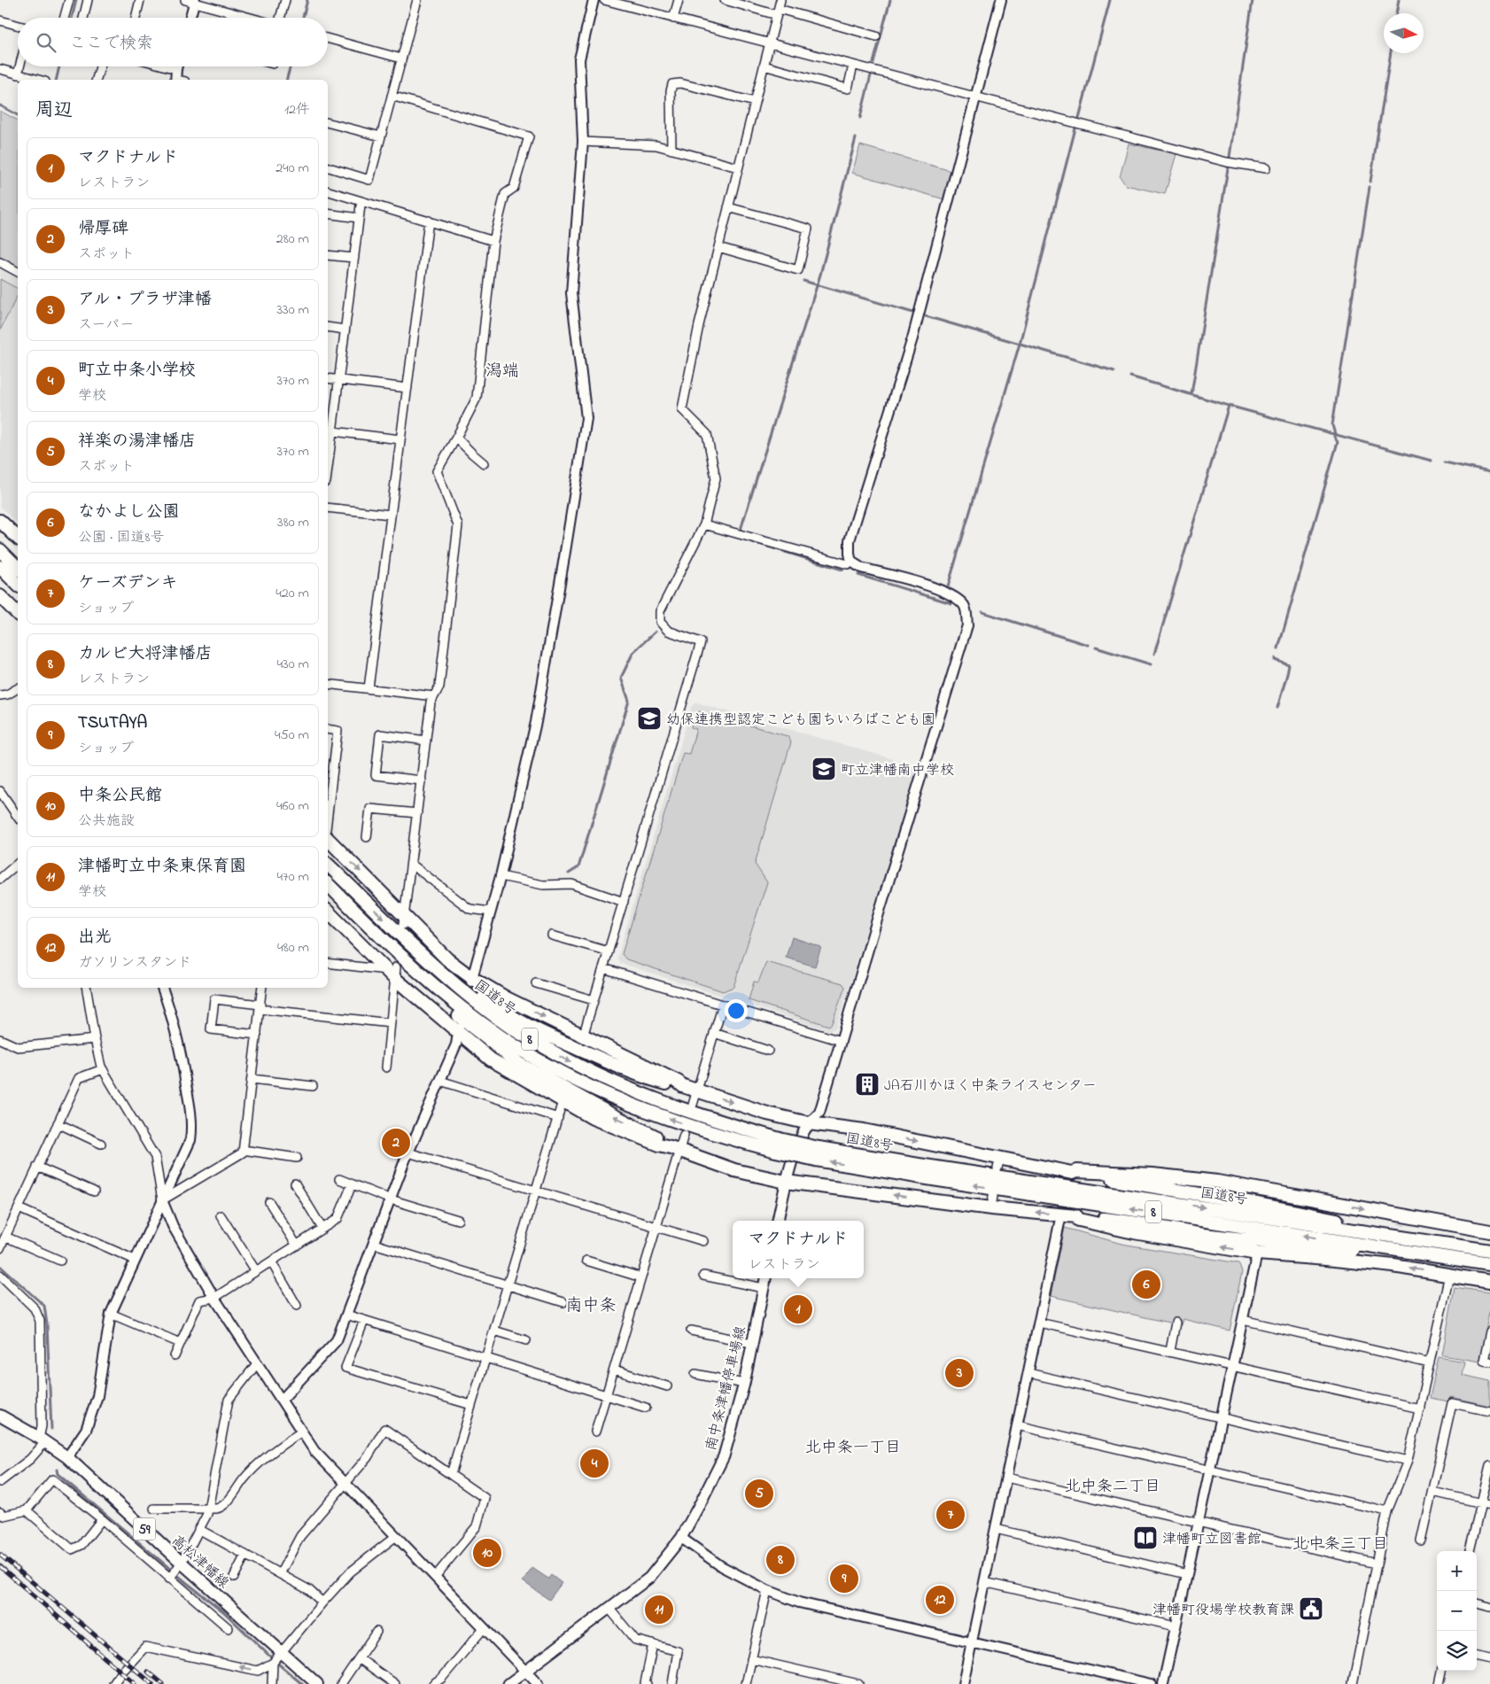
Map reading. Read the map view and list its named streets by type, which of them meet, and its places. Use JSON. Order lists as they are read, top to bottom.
{
  "streets": {
    "highway": ["国道8号", "8"],
    "main road": ["南中条津幡停車場線", "59", "高松津幡線"]
  },
  "crossings": [
    ["国道8号", "8"]
  ],
  "districts": [
    "潟端",
    "南中条",
    "北中条一丁目",
    "北中条二丁目",
    "北中条三丁目"
  ],
  "places": {
    "school or university": ["幼保連携型認定こども園ちいろばこども園", "町立津幡南中学校"],
    "building": ["JA石川かほく中条ライスセンター"],
    "library": ["津幡町立図書館"],
    "public building": ["津幡町役場学校教育課"]
  },
  "north": "right",
  "page": {
    "search": "ここで検索",
    "heading": ["周辺", "12件"],
    "list": [
      {
        "mark": "1",
        "name": "マクドナルド",
        "note": "レストラン",
        "value": "240 m"
      },
      {
        "mark": "2",
        "name": "帰厚碑",
        "note": "スポット",
        "value": "280 m"
      },
      {
        "mark": "3",
        "name": "アル・プラザ津幡",
        "note": "スーパー",
        "value": "330 m"
      },
      {
        "mark": "4",
        "name": "町立中条小学校",
        "note": "学校",
        "value": "370 m"
      },
      {
        "mark": "5",
        "name": "祥楽の湯津幡店",
        "note": "スポット",
        "value": "370 m"
      },
      {
        "mark": "6",
        "name": "なかよし公園",
        "note": "公園 · 国道8号",
        "value": "380 m"
      },
      {
        "mark": "7",
        "name": "ケーズデンキ",
        "note": "ショップ",
        "value": "420 m"
      },
      {
        "mark": "8",
        "name": "カルビ大将津幡店",
        "note": "レストラン",
        "value": "430 m"
      },
      {
        "mark": "9",
        "name": "TSUTAYA",
        "note": "ショップ",
        "value": "450 m"
      },
      {
        "mark": "10",
        "name": "中条公民館",
        "note": "公共施設",
        "value": "460 m"
      },
      {
        "mark": "11",
        "name": "津幡町立中条東保育園",
        "note": "学校",
        "value": "470 m"
      },
      {
        "mark": "12",
        "name": "出光",
        "note": "ガソリンスタンド",
        "value": "480 m"
      }
    ],
    "pins": [
      "2",
      "6",
      "1",
      "3",
      "4",
      "5",
      "7",
      "10",
      "8",
      "9",
      "12",
      "11"
    ],
    "popup": ["マクドナルド", "レストラン"],
    "map_buttons": ["+", "−"]
  }
}
